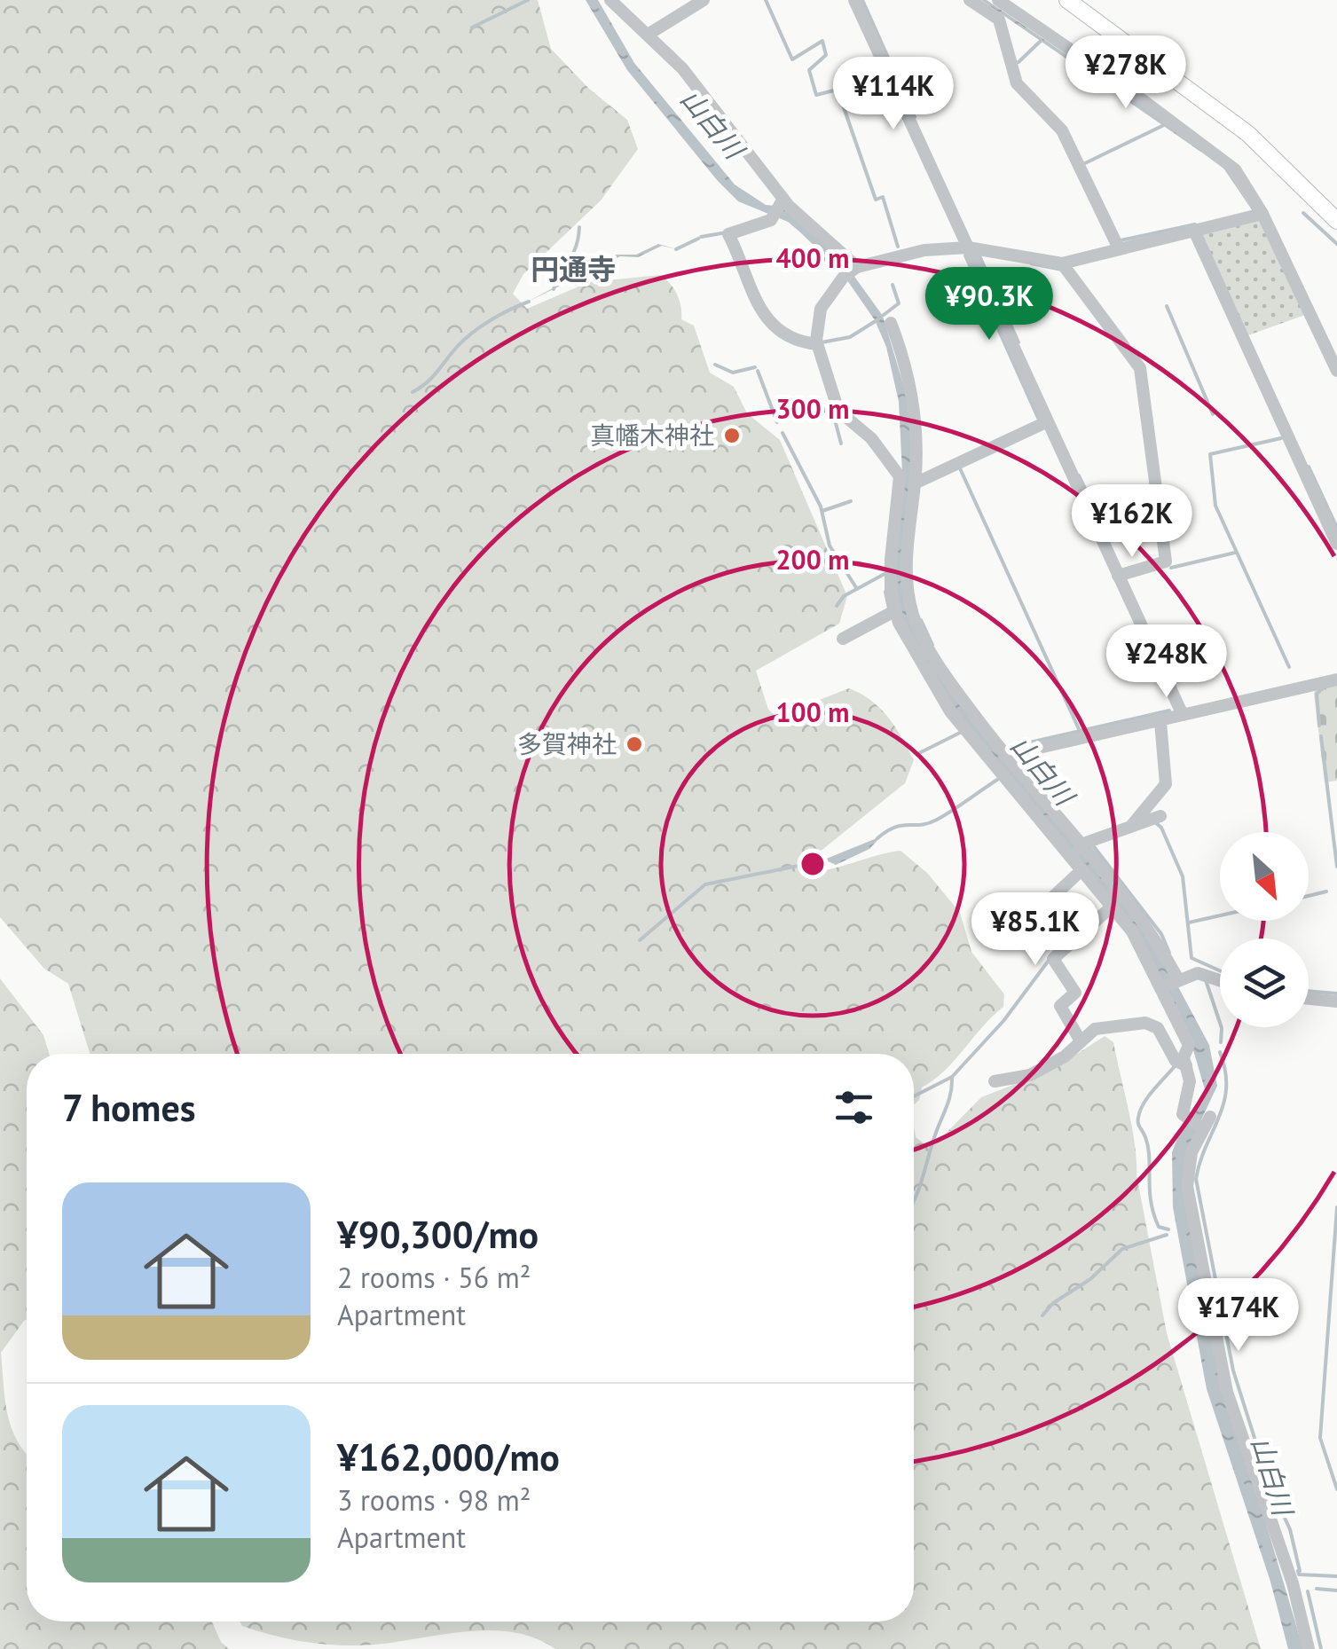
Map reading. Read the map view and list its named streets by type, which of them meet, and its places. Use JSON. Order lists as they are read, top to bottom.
{
  "districts": ["円通寺"],
  "water": ["山白川"],
  "places": ["真幡木神社", "多賀神社"],
  "north": "bottom right",
  "page": {
    "price": [
      "¥278K",
      "¥114K",
      "¥90.3K",
      "¥162K",
      "¥248K",
      "¥85.1K",
      "¥174K"
    ],
    "heading": "7 homes",
    "list": [
      {
        "name": "¥90,300/mo",
        "note": "2 rooms · 56 m² · Apartment"
      },
      {
        "name": "¥162,000/mo",
        "note": "3 rooms · 98 m² · Apartment"
      }
    ]
  },
  "rings": [
    "400 m",
    "300 m",
    "200 m",
    "100 m"
  ]
}
